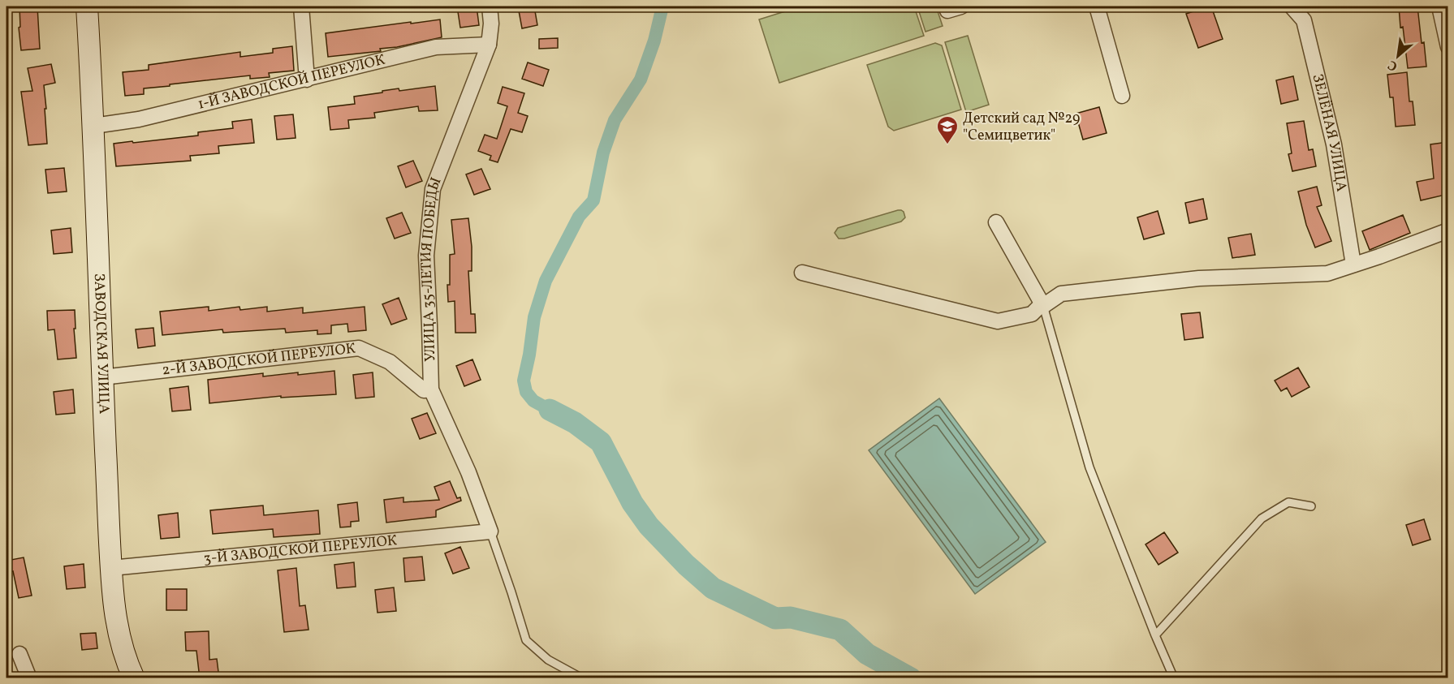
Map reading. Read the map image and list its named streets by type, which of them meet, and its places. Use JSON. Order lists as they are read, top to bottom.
{
  "streets": {
    "main road": ["ЗАВОДСКАЯ УЛИЦА"],
    "street": [
      "1-Й ЗАВОДСКОЙ ПЕРЕУЛОК",
      "ЗЕЛЁНАЯ УЛИЦА",
      "УЛИЦА 35-ЛЕТИЯ ПОБЕДЫ",
      "2-Й ЗАВОДСКОЙ ПЕРЕУЛОК",
      "3-Й ЗАВОДСКОЙ ПЕРЕУЛОК"
    ]
  },
  "crossings": [
    ["1-Й ЗАВОДСКОЙ ПЕРЕУЛОК", "УЛИЦА 35-ЛЕТИЯ ПОБЕДЫ"],
    ["1-Й ЗАВОДСКОЙ ПЕРЕУЛОК", "ЗАВОДСКАЯ УЛИЦА"],
    ["УЛИЦА 35-ЛЕТИЯ ПОБЕДЫ", "2-Й ЗАВОДСКОЙ ПЕРЕУЛОК"],
    ["УЛИЦА 35-ЛЕТИЯ ПОБЕДЫ", "3-Й ЗАВОДСКОЙ ПЕРЕУЛОК"],
    ["ЗАВОДСКАЯ УЛИЦА", "2-Й ЗАВОДСКОЙ ПЕРЕУЛОК"],
    ["ЗАВОДСКАЯ УЛИЦА", "3-Й ЗАВОДСКОЙ ПЕРЕУЛОК"]
  ],
  "places": {
    "school or university": ["Детский сад №29 \"Семицветик\""]
  },
  "north": "bottom left"
}
